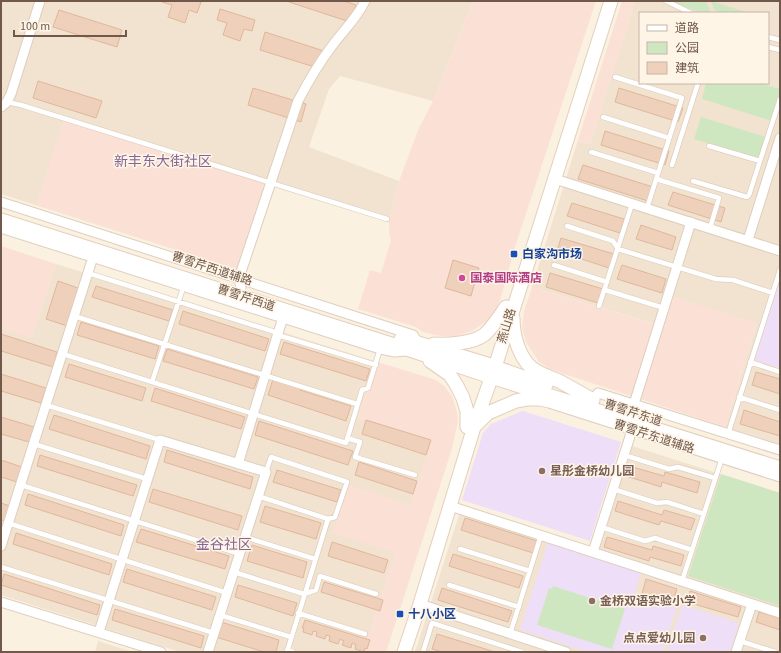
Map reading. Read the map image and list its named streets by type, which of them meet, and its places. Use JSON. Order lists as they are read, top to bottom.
{
  "streets": {
    "main road": ["曹雪芹西道", "燕山路", "曹雪芹东道"],
    "street": ["曹雪芹西道辅路", "曹雪芹东道辅路"]
  },
  "crossings": [
    ["曹雪芹西道辅路", "曹雪芹西道"],
    ["曹雪芹西道", "燕山路"],
    ["曹雪芹西道", "曹雪芹东道"],
    ["燕山路", "曹雪芹东道"],
    ["曹雪芹东道", "曹雪芹东道辅路"]
  ],
  "districts": ["新丰东大街社区", "金谷社区"],
  "places": {
    "transit": ["白家沟市场", "十八小区"],
    "other": [
      "国泰国际酒店",
      "星彤金桥幼儿园",
      "金桥双语实验小学",
      "点点爱幼儿园"
    ]
  },
  "legend": ["道路", "公园", "建筑"],
  "scale_bar": "100 m"
}
